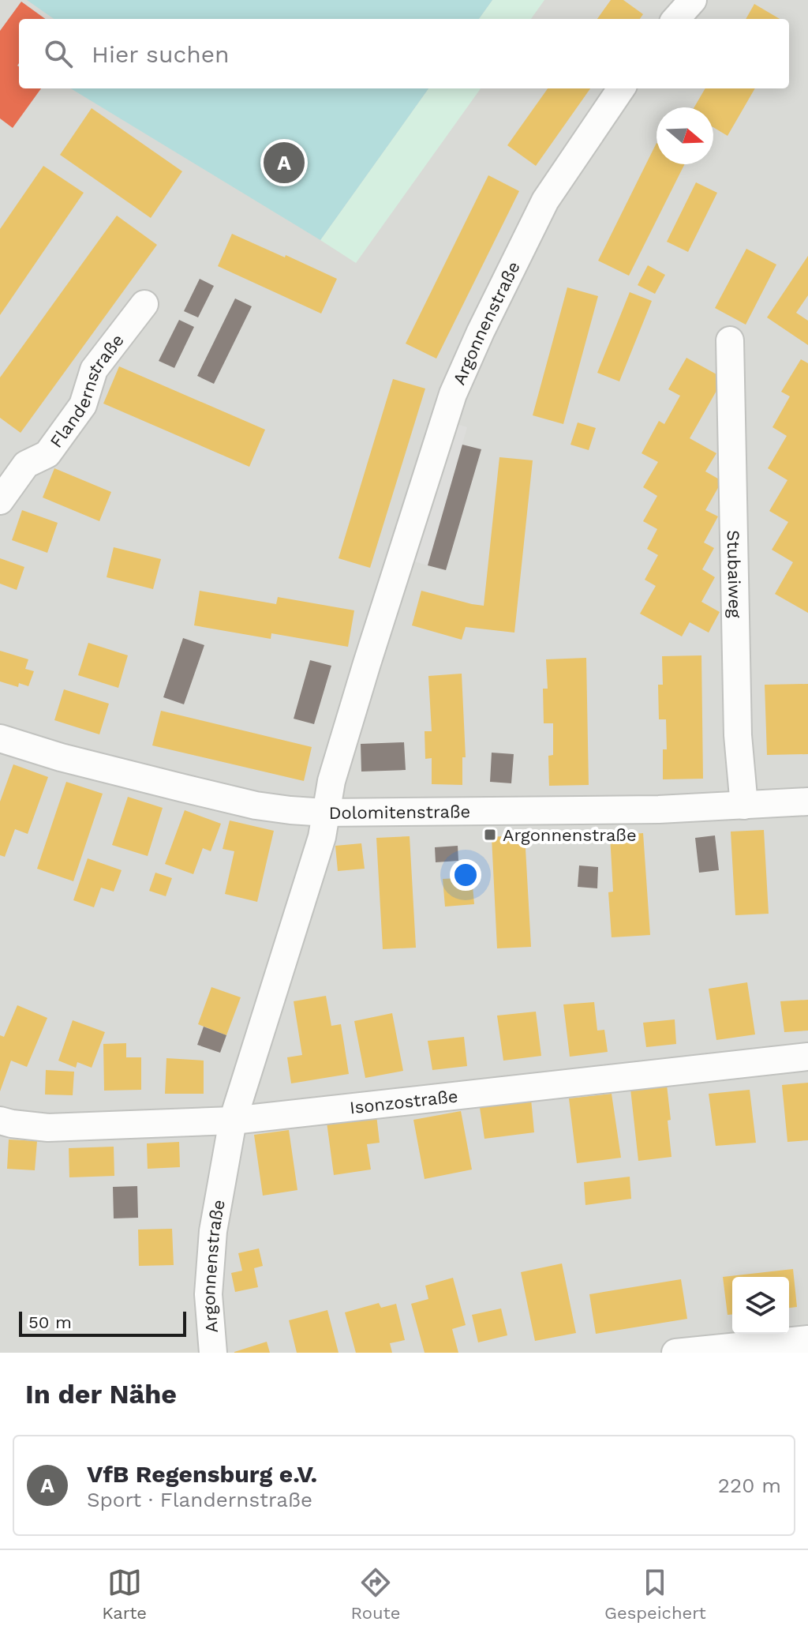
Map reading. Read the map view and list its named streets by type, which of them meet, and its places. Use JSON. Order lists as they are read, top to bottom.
{
  "streets": {
    "street": [
      "Argonnenstraße",
      "Flandernstraße",
      "Stubaiweg",
      "Dolomitenstraße",
      "Isonzostraße"
    ]
  },
  "crossings": [
    ["Argonnenstraße", "Dolomitenstraße"],
    ["Argonnenstraße", "Isonzostraße"],
    ["Stubaiweg", "Dolomitenstraße"]
  ],
  "places": {
    "transit": ["Argonnenstraße"]
  },
  "scale_bar": "50 m",
  "north": "right",
  "page": {
    "search": "Hier suchen",
    "pins": "A",
    "scale": "50 m",
    "heading": "In der Nähe",
    "list": [
      {
        "mark": "A",
        "name": "VfB Regensburg e.V.",
        "note": "Sport · Flandernstraße",
        "value": "220 m"
      }
    ],
    "nav": ["Karte", "Route", "Gespeichert"]
  }
}
